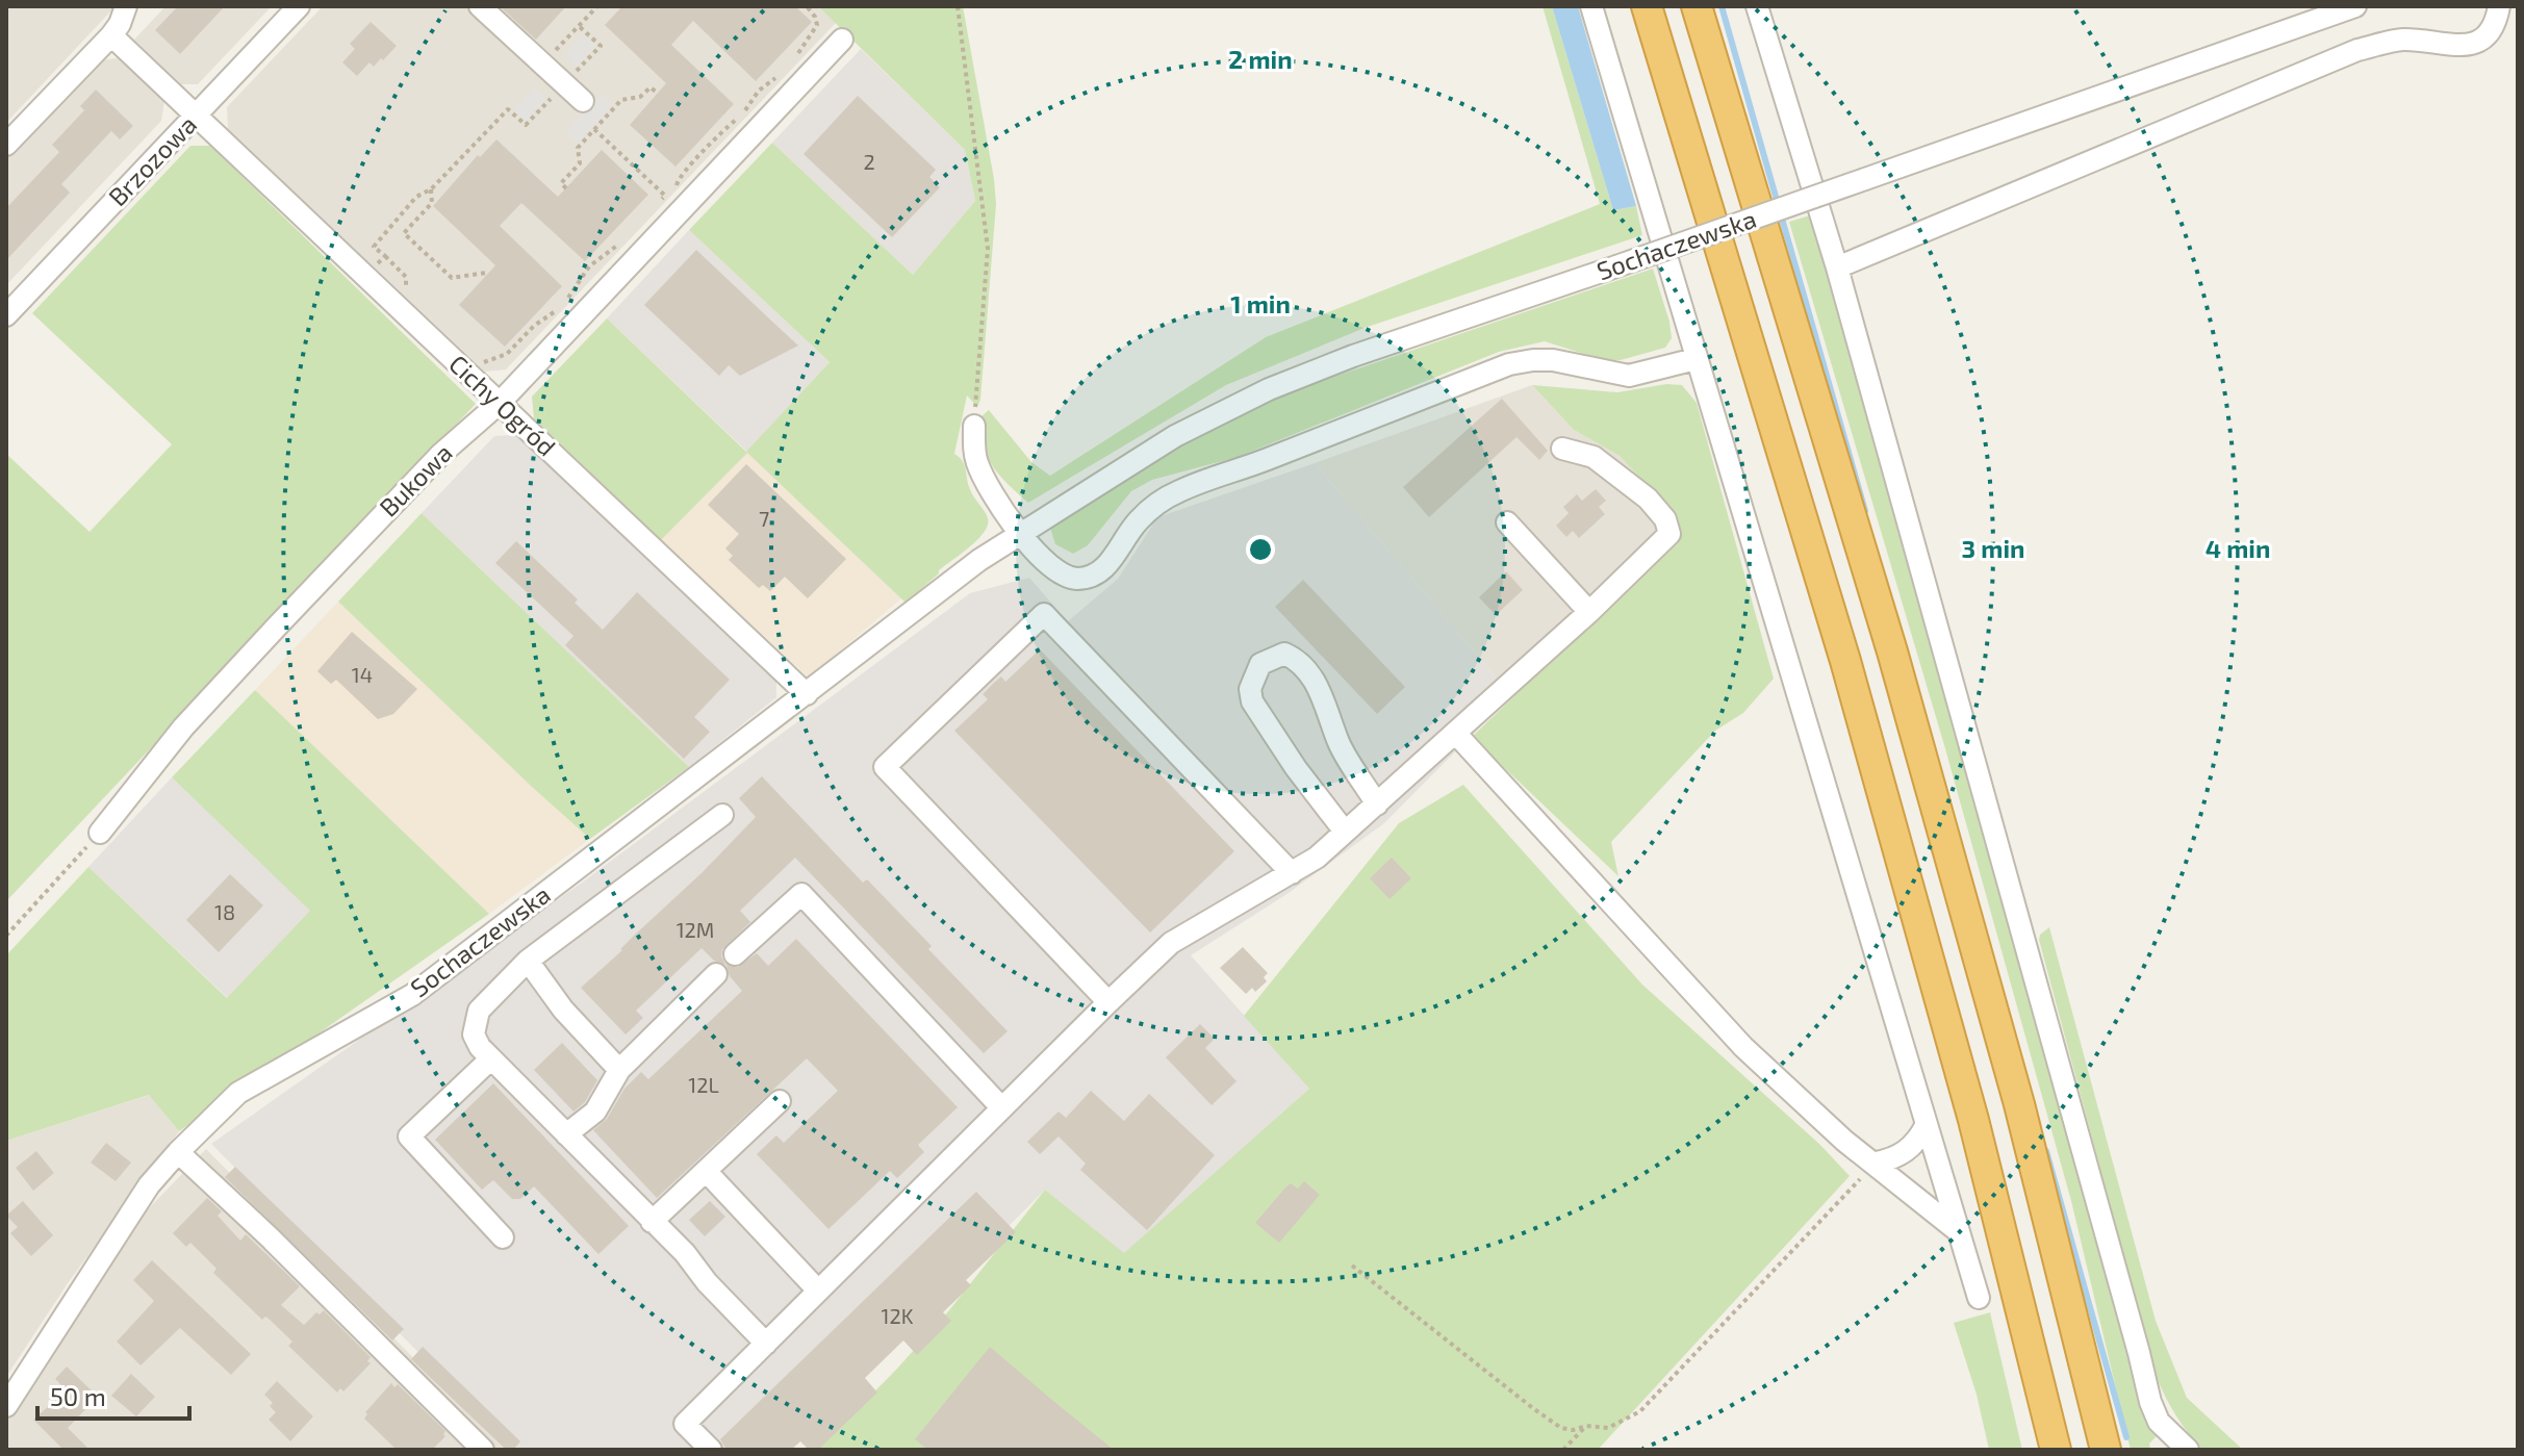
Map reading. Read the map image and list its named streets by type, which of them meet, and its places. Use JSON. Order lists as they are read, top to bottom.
{
  "streets": {
    "street": [
      "Brzozowa",
      "Sochaczewska",
      "Cichy Ogród",
      "Bukowa"
    ]
  },
  "crossings": [
    ["Brzozowa", "Cichy Ogród"],
    ["Sochaczewska", "Cichy Ogród"],
    ["Cichy Ogród", "Bukowa"]
  ],
  "house_numbers": [
    "2",
    "7",
    "14",
    "18",
    "12M",
    "12L",
    "12K"
  ],
  "scale_bar": "50 m",
  "rings": [
    "2 min",
    "1 min",
    "3 min",
    "4 min"
  ]
}
